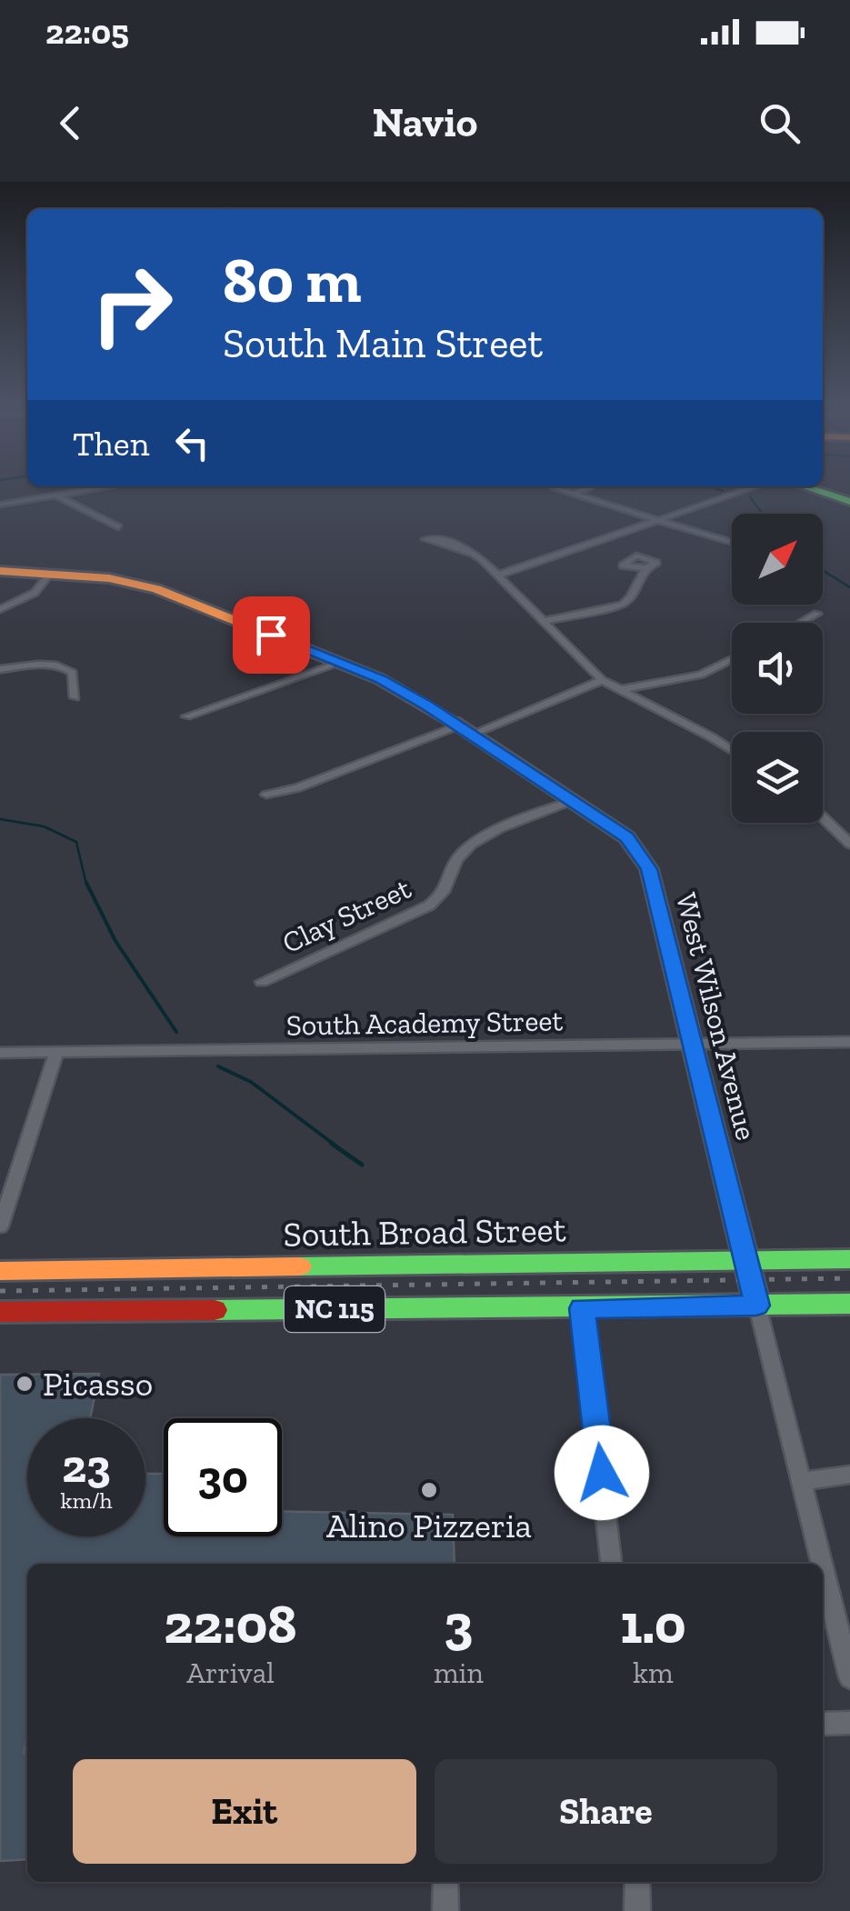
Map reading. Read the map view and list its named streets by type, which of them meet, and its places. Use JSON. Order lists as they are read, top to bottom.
{
  "streets": {
    "street": [
      "Clay Street",
      "West Wilson Avenue",
      "South Academy Street",
      "South Broad Street",
      "NC 115"
    ]
  },
  "crossings": [
    ["Clay Street", "West Wilson Avenue"],
    ["West Wilson Avenue", "South Academy Street"],
    ["West Wilson Avenue", "South Broad Street"],
    ["West Wilson Avenue", "NC 115"]
  ],
  "places": ["Picasso", "Alino Pizzeria"],
  "north": "top right",
  "page": {
    "status": "22:05",
    "header": "Navio",
    "turn": ["80 m", "South Main Street"],
    "then": "Then",
    "speed": "23 km/h",
    "limit": "30",
    "eta": [
      "22:08",
      "Arrival",
      "3",
      "min",
      "1.0",
      "km"
    ],
    "buttons": ["Exit", "Share"]
  }
}
